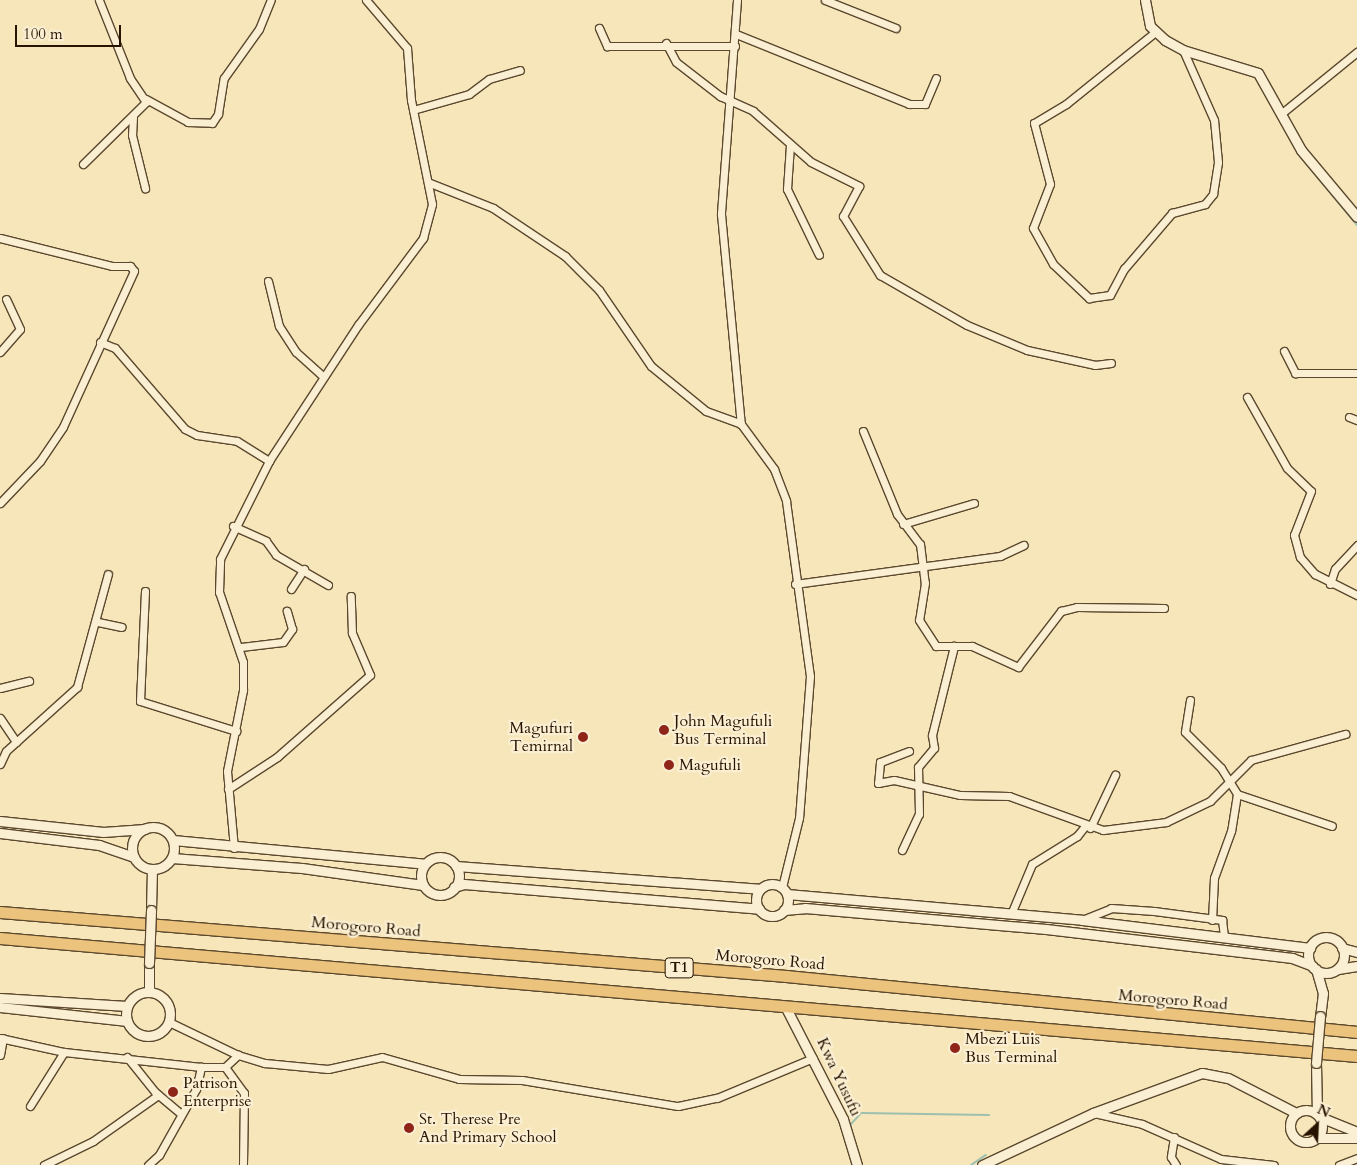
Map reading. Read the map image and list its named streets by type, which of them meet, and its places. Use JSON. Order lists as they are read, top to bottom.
{
  "streets": {
    "highway": ["Morogoro Road", "T1"],
    "street": ["Kwa Yusufu"]
  },
  "crossings": [
    ["T1", "Kwa Yusufu"]
  ],
  "places": [
    "John Magufuli Bus Terminal",
    "Magufuri Temirnal",
    "Magufuli",
    "Mbezi Luis Bus Terminal",
    "Patrison Enterprise",
    "St. Therese Pre And Primary School"
  ],
  "scale_bar": "100 m",
  "north": "top right"
}
